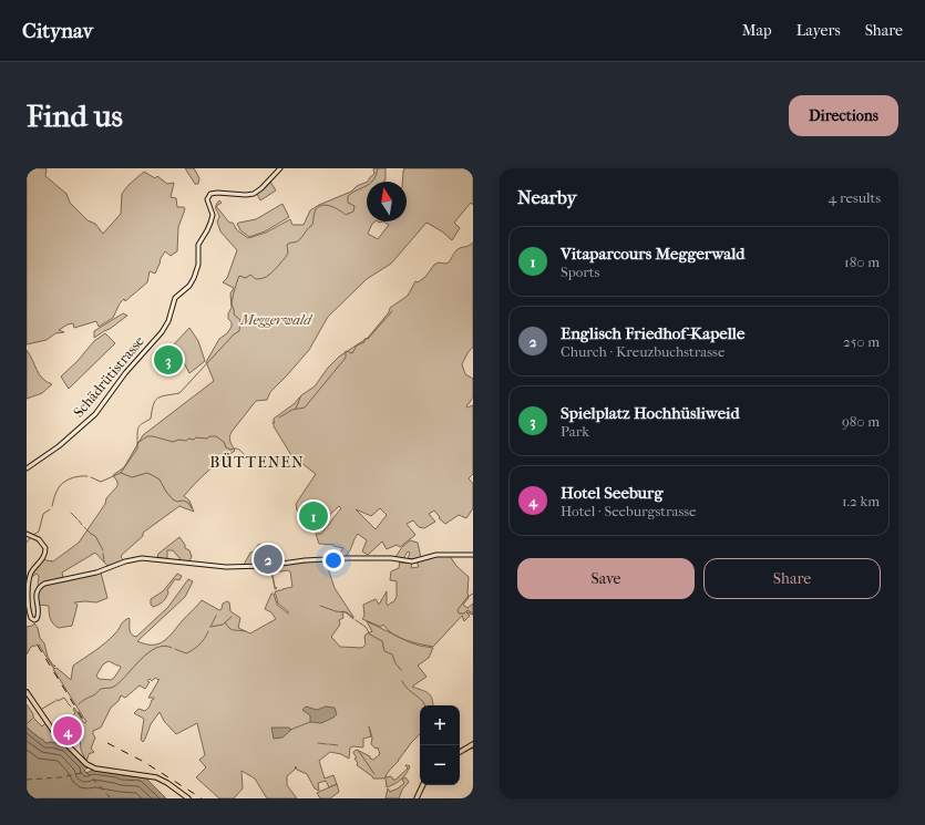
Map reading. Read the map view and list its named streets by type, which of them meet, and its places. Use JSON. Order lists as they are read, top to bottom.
{
  "streets": {
    "street": ["Schädrütistrasse"]
  },
  "districts": ["BÜTTENEN"],
  "parks": ["Meggerwald"],
  "north": "top",
  "page": {
    "header": "Citynav",
    "nav": ["Map", "Layers", "Share"],
    "buttons": [
      "Directions",
      ["Save", "Share"]
    ],
    "title": "Find us",
    "heading": ["Nearby", "4 results"],
    "list": [
      {
        "mark": "1",
        "name": "Vitaparcours Meggerwald",
        "note": "Sports",
        "value": "180 m"
      },
      {
        "mark": "2",
        "name": "Englisch Friedhof-Kapelle",
        "note": "Church · Kreuzbuchstrasse",
        "value": "250 m"
      },
      {
        "mark": "3",
        "name": "Spielplatz Hochhüsliweid",
        "note": "Park",
        "value": "980 m"
      },
      {
        "mark": "4",
        "name": "Hotel Seeburg",
        "note": "Hotel · Seeburgstrasse",
        "value": "1.2 km"
      }
    ],
    "pins": [
      "3",
      "1",
      "2",
      "4"
    ],
    "map_buttons": ["+", "−"]
  }
}
